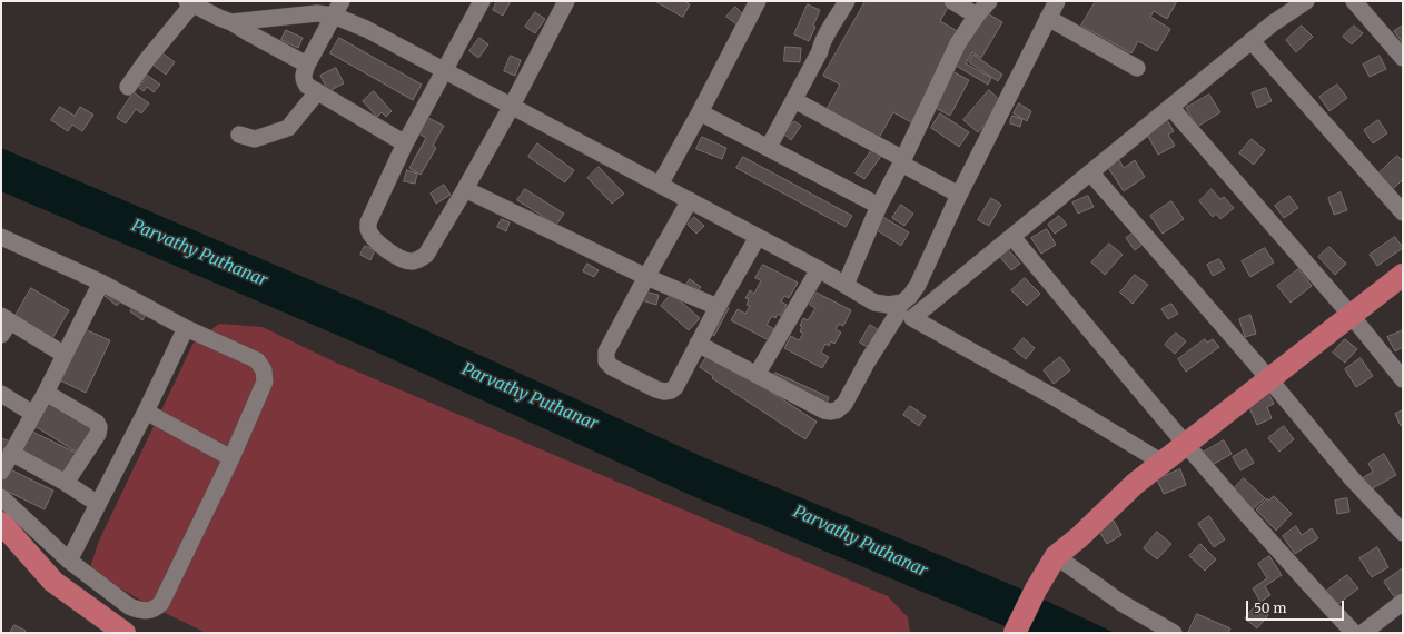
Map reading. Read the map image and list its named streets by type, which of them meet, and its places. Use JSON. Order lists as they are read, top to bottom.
{
  "water": ["Parvathy Puthanar"],
  "scale_bar": "50 m"
}
